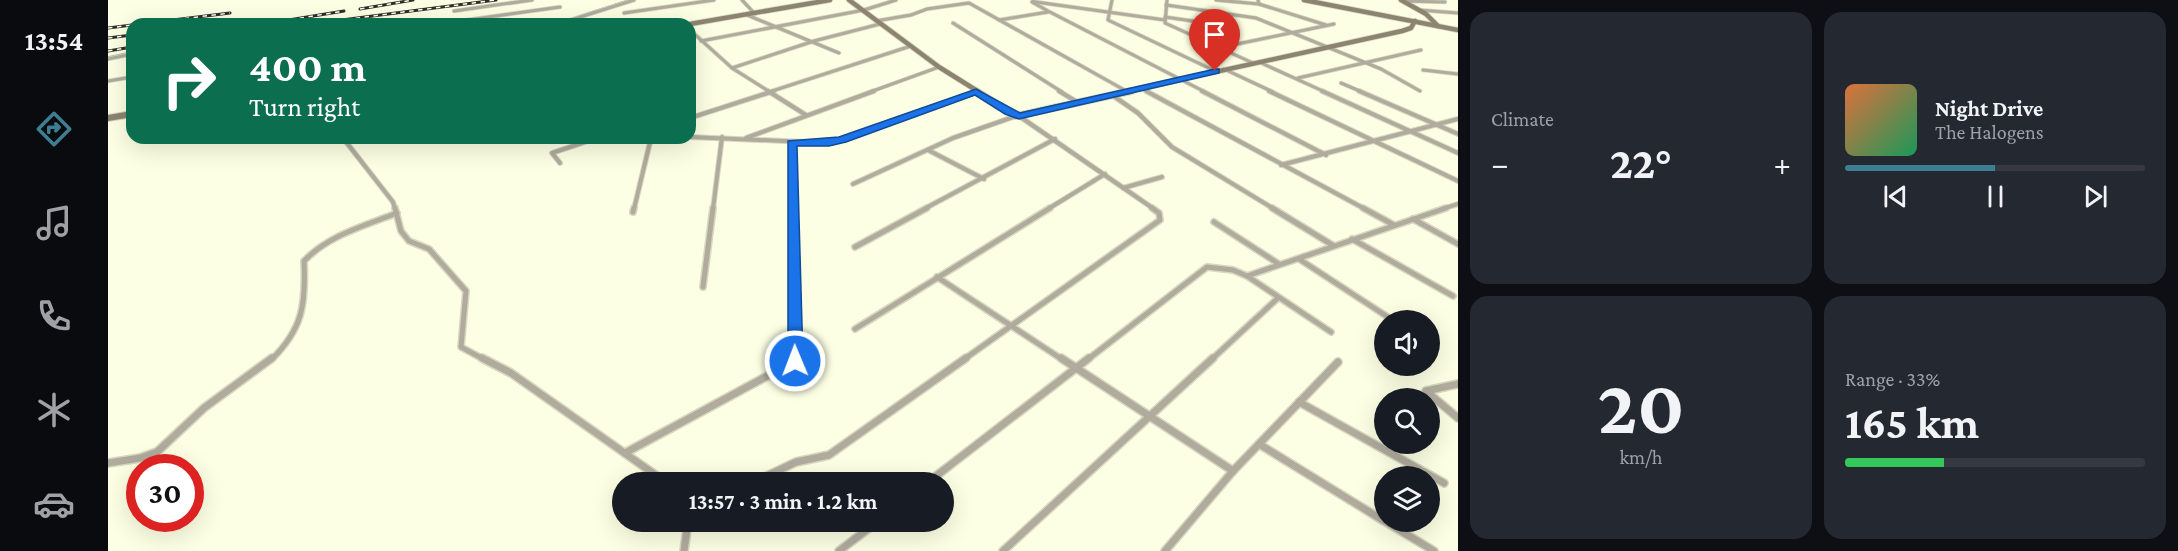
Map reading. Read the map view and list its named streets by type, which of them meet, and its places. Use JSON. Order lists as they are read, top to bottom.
{
  "page": {
    "tabs": "13:54",
    "tile": [
      "Climate",
      ["20", "km/h"],
      ["Range · 33%", "165 km"]
    ],
    "turn": ["400 m", "Turn right"],
    "song": ["Night Drive", "The Halogens"],
    "heat": ["−", "22°", "+"],
    "limit": "30",
    "trip": "13:57 · 3 min · 1.2 km"
  }
}
